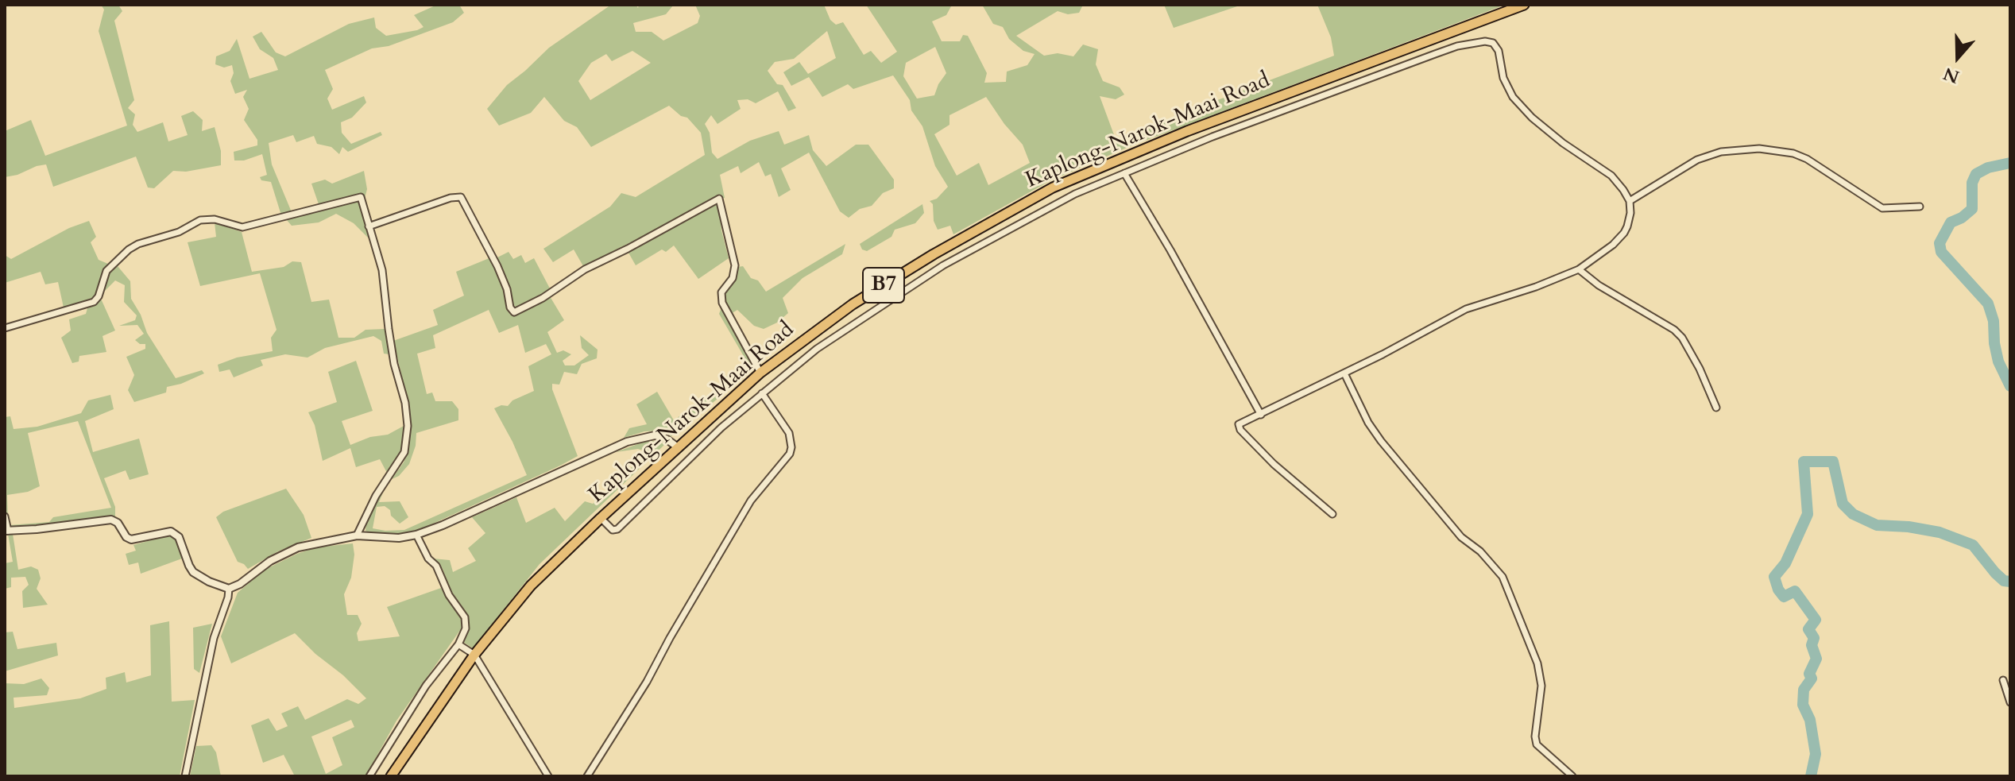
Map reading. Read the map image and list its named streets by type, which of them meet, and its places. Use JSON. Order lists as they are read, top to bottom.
{
  "streets": {
    "highway": ["Kaplong-Narok-Maai Road", "B7"]
  },
  "north": "bottom"
}
